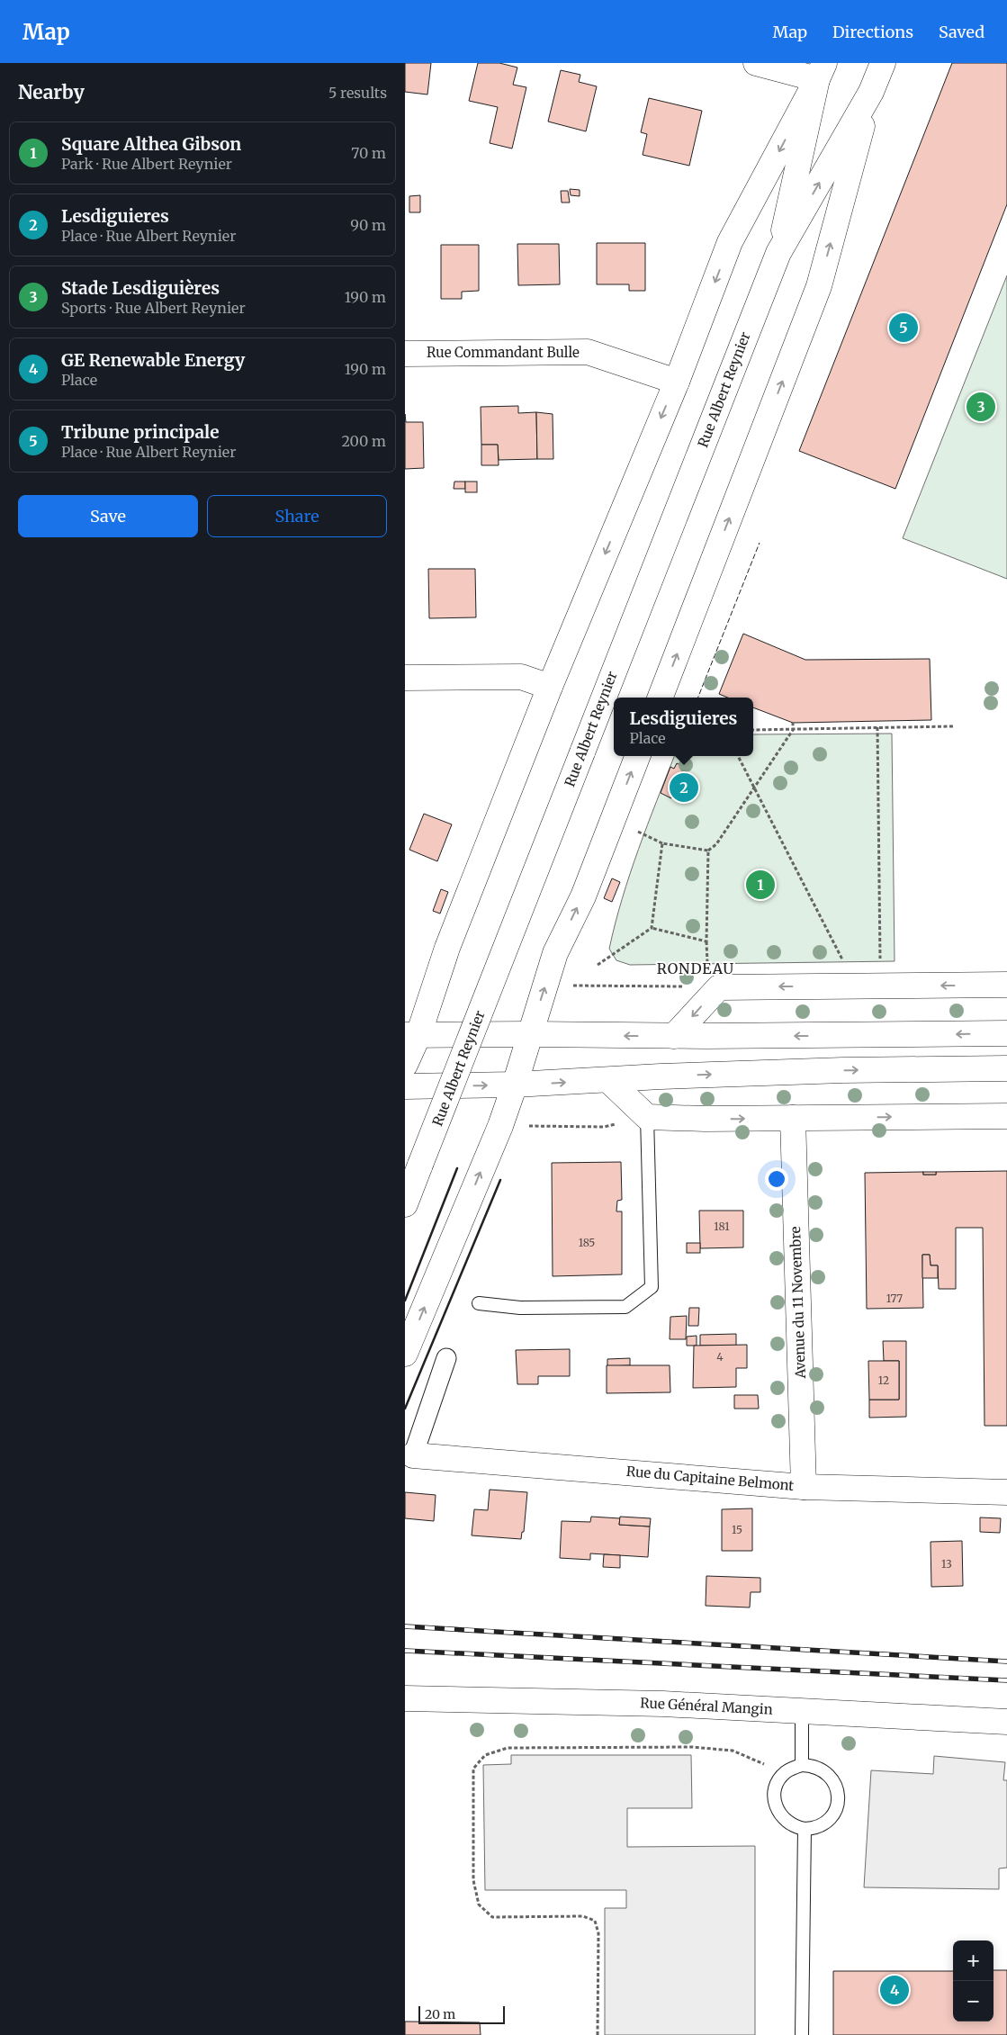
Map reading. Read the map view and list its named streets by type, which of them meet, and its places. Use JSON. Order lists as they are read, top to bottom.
{
  "streets": {
    "main road": [
      "Rue Commandant Bulle",
      "Rue Albert Reynier",
      "Avenue du 11 Novembre",
      "Rue du Capitaine Belmont",
      "Rue Général Mangin"
    ]
  },
  "crossings": [
    ["Avenue du 11 Novembre", "Rue du Capitaine Belmont"]
  ],
  "districts": ["RONDEAU"],
  "house_numbers": [
    "181",
    "185",
    "177",
    "4",
    "12",
    "15",
    "13"
  ],
  "scale_bar": "20 m",
  "page": {
    "header": "Map",
    "nav": ["Map", "Directions", "Saved"],
    "heading": ["Nearby", "5 results"],
    "list": [
      {
        "mark": "1",
        "name": "Square Althea Gibson",
        "note": "Park · Rue Albert Reynier",
        "value": "70 m"
      },
      {
        "mark": "2",
        "name": "Lesdiguieres",
        "note": "Place · Rue Albert Reynier",
        "value": "90 m"
      },
      {
        "mark": "3",
        "name": "Stade Lesdiguières",
        "note": "Sports · Rue Albert Reynier",
        "value": "190 m"
      },
      {
        "mark": "4",
        "name": "GE Renewable Energy",
        "note": "Place",
        "value": "190 m"
      },
      {
        "mark": "5",
        "name": "Tribune principale",
        "note": "Place · Rue Albert Reynier",
        "value": "200 m"
      }
    ],
    "pins": [
      "5",
      "3",
      "2",
      "1",
      "4"
    ],
    "buttons": ["Save", "Share"],
    "popup": ["Lesdiguieres", "Place"],
    "map_buttons": ["+", "−"],
    "scale": "20 m"
  }
}
